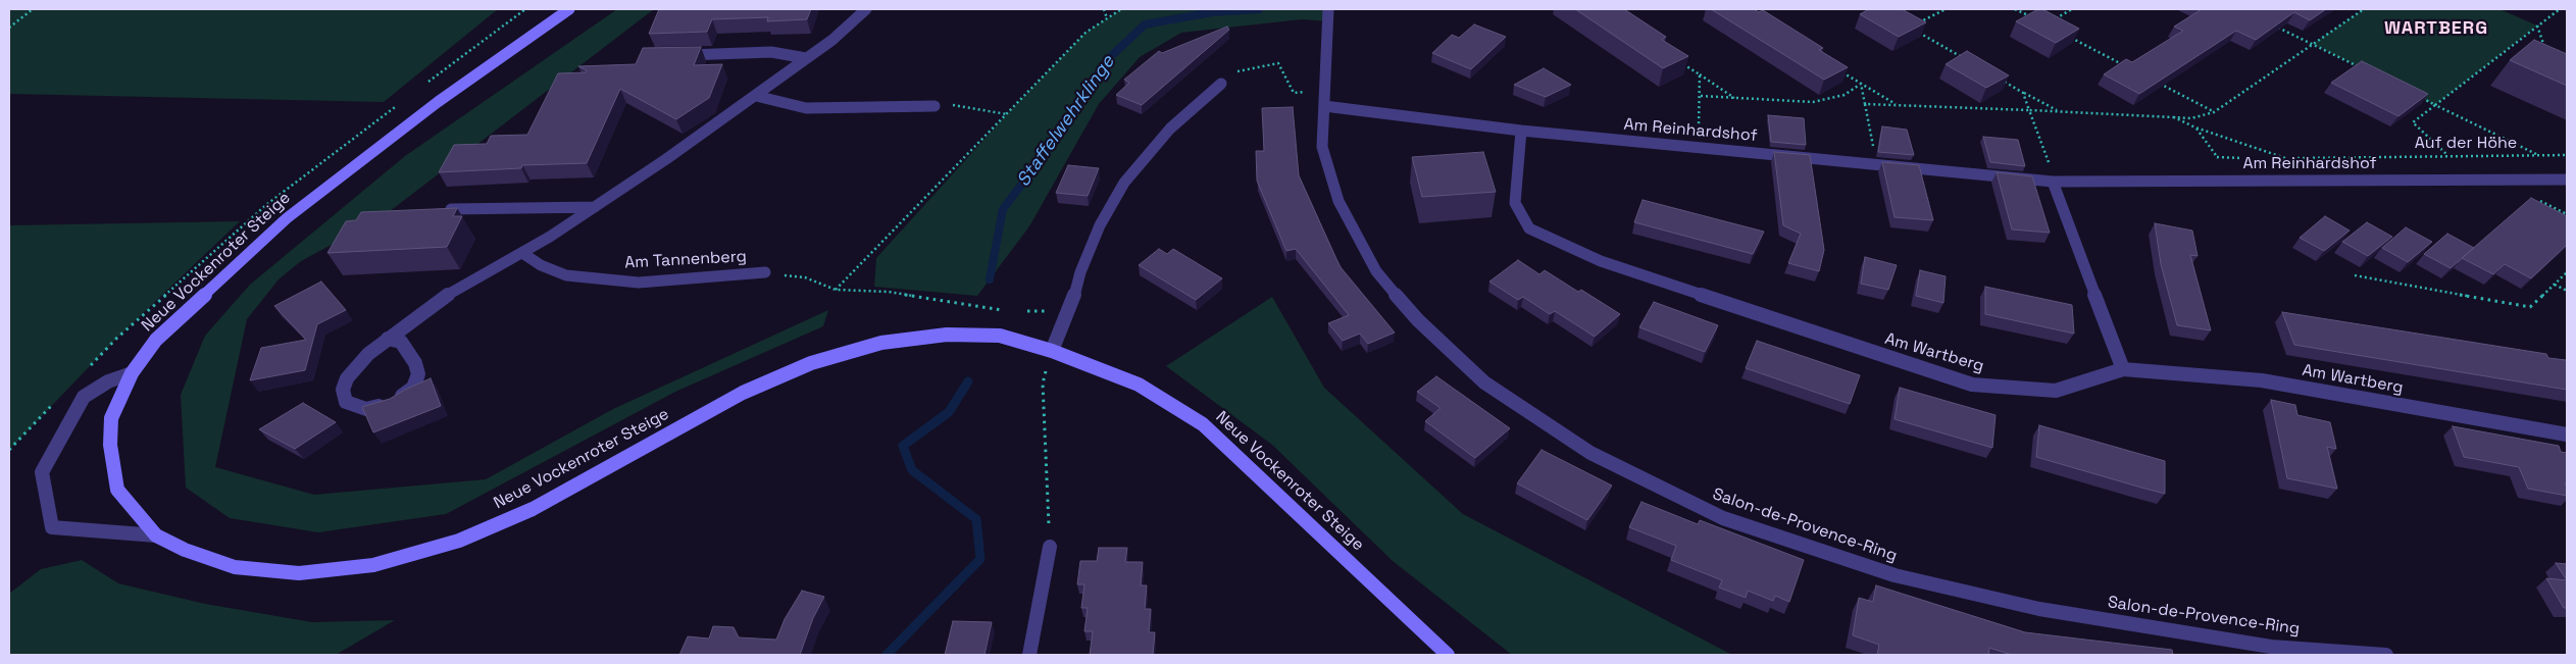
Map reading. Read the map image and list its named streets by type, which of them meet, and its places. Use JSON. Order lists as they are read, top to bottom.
{
  "streets": {
    "main road": ["Neue Vockenroter Steige"],
    "street": [
      "Am Reinhardshof",
      "Am Tannenberg",
      "Am Wartberg",
      "Salon-de-Provence-Ring"
    ],
    "path": ["Auf der Höhe"]
  },
  "crossings": [
    ["Am Reinhardshof", "Am Wartberg"],
    ["Am Reinhardshof", "Salon-de-Provence-Ring"]
  ],
  "districts": ["WARTBERG"],
  "water": ["Staffelwehrklinge"]
}
